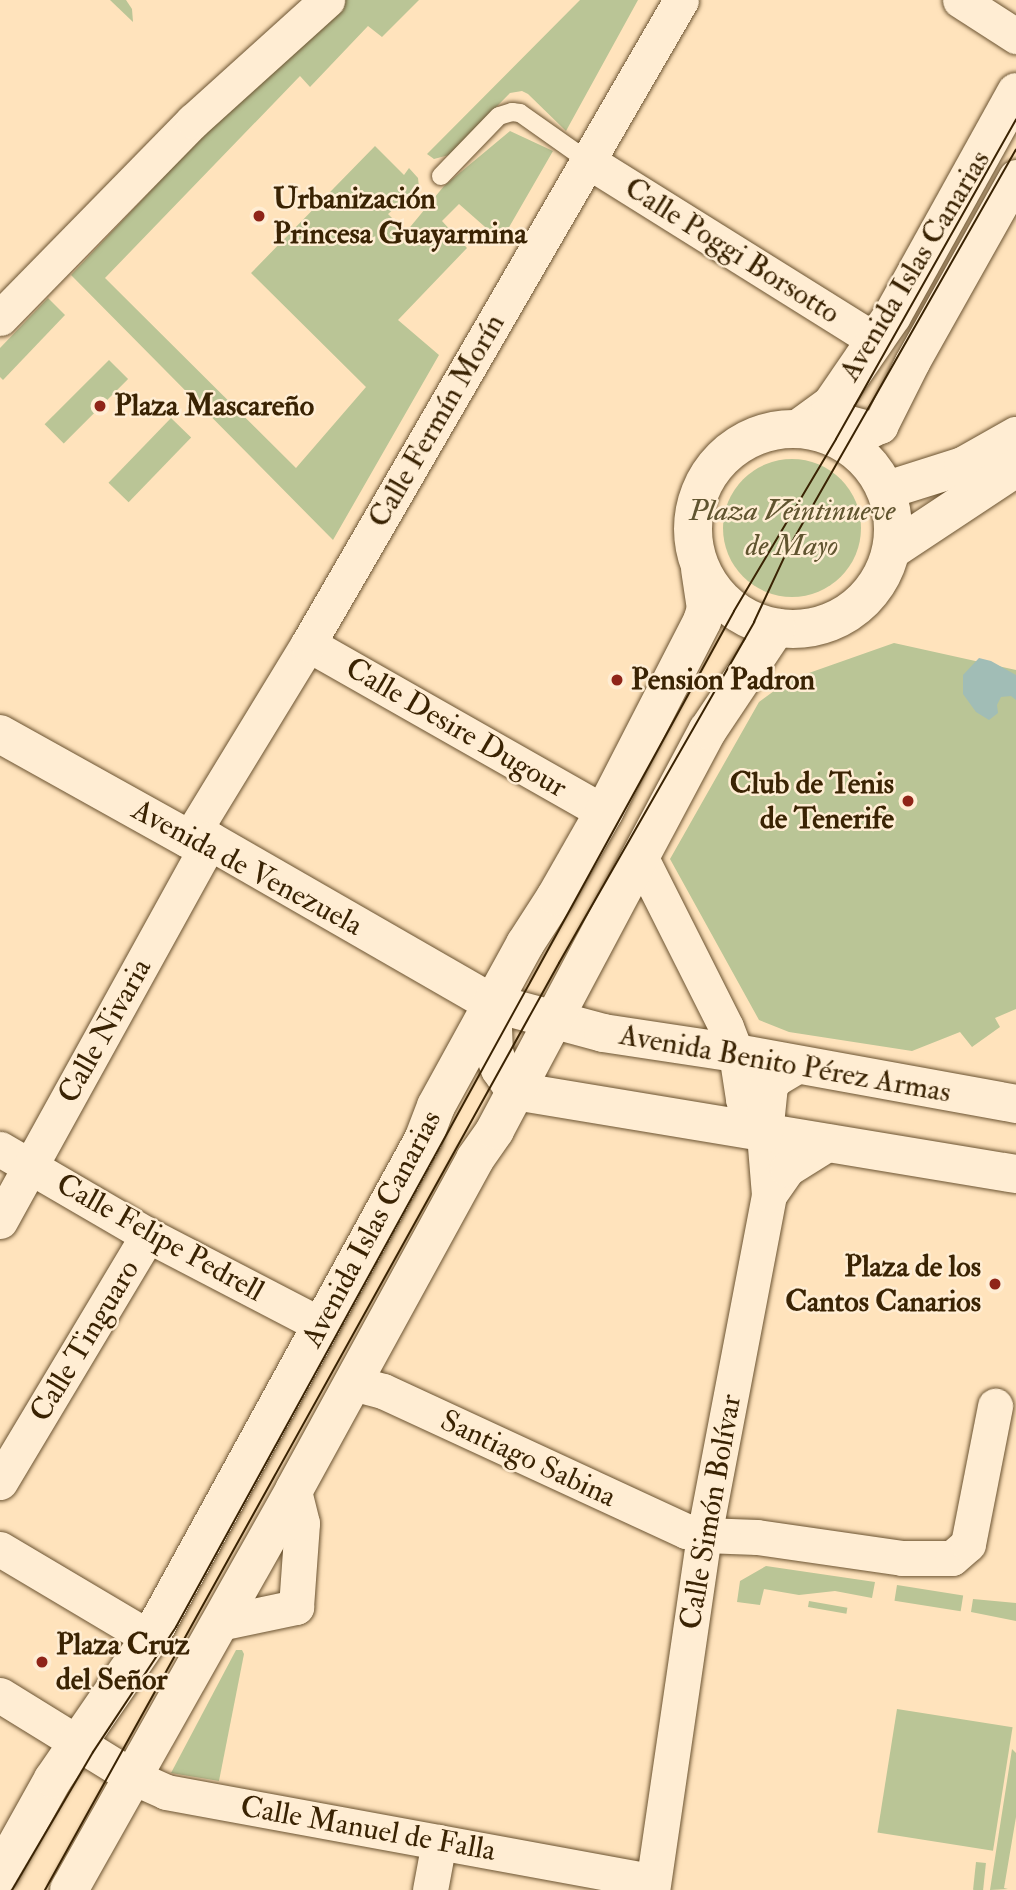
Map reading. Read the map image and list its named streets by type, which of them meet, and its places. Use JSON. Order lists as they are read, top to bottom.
{
  "streets": {
    "main road": ["Avenida Islas Canarias", "Avenida de Venezuela", "Avenida Benito Pérez Armas"],
    "street": [
      "Calle Poggi Borsotto",
      "Calle Fermín Morín",
      "Calle Desire Dugour",
      "Calle Nivaria",
      "Calle Felipe Pedrell",
      "Calle Tinguaro",
      "Santiago Sabina",
      "Calle Simón Bolívar",
      "Calle Manuel de Falla"
    ]
  },
  "crossings": [
    ["Calle Poggi Borsotto", "Avenida Islas Canarias"],
    ["Calle Poggi Borsotto", "Calle Fermín Morín"],
    ["Avenida Islas Canarias", "Calle Desire Dugour"],
    ["Avenida Islas Canarias", "Avenida de Venezuela"],
    ["Avenida Islas Canarias", "Avenida Benito Pérez Armas"],
    ["Avenida Islas Canarias", "Calle Felipe Pedrell"],
    ["Avenida Islas Canarias", "Santiago Sabina"],
    ["Avenida Islas Canarias", "Calle Manuel de Falla"],
    ["Calle Fermín Morín", "Calle Desire Dugour"],
    ["Calle Fermín Morín", "Avenida de Venezuela"],
    ["Calle Fermín Morín", "Calle Nivaria"],
    ["Avenida de Venezuela", "Calle Nivaria"],
    ["Avenida de Venezuela", "Avenida Benito Pérez Armas"],
    ["Calle Nivaria", "Calle Felipe Pedrell"],
    ["Calle Felipe Pedrell", "Calle Tinguaro"],
    ["Santiago Sabina", "Calle Simón Bolívar"],
    ["Calle Simón Bolívar", "Calle Manuel de Falla"]
  ],
  "parks": ["Plaza Veintinueve de Mayo"],
  "places": [
    "Urbanización Princesa Guayarmina",
    "Plaza Mascareño",
    "Pension Padron",
    "Club de Tenis de Tenerife",
    "Plaza de los Cantos Canarios",
    "Plaza Cruz del Señor"
  ]
}
